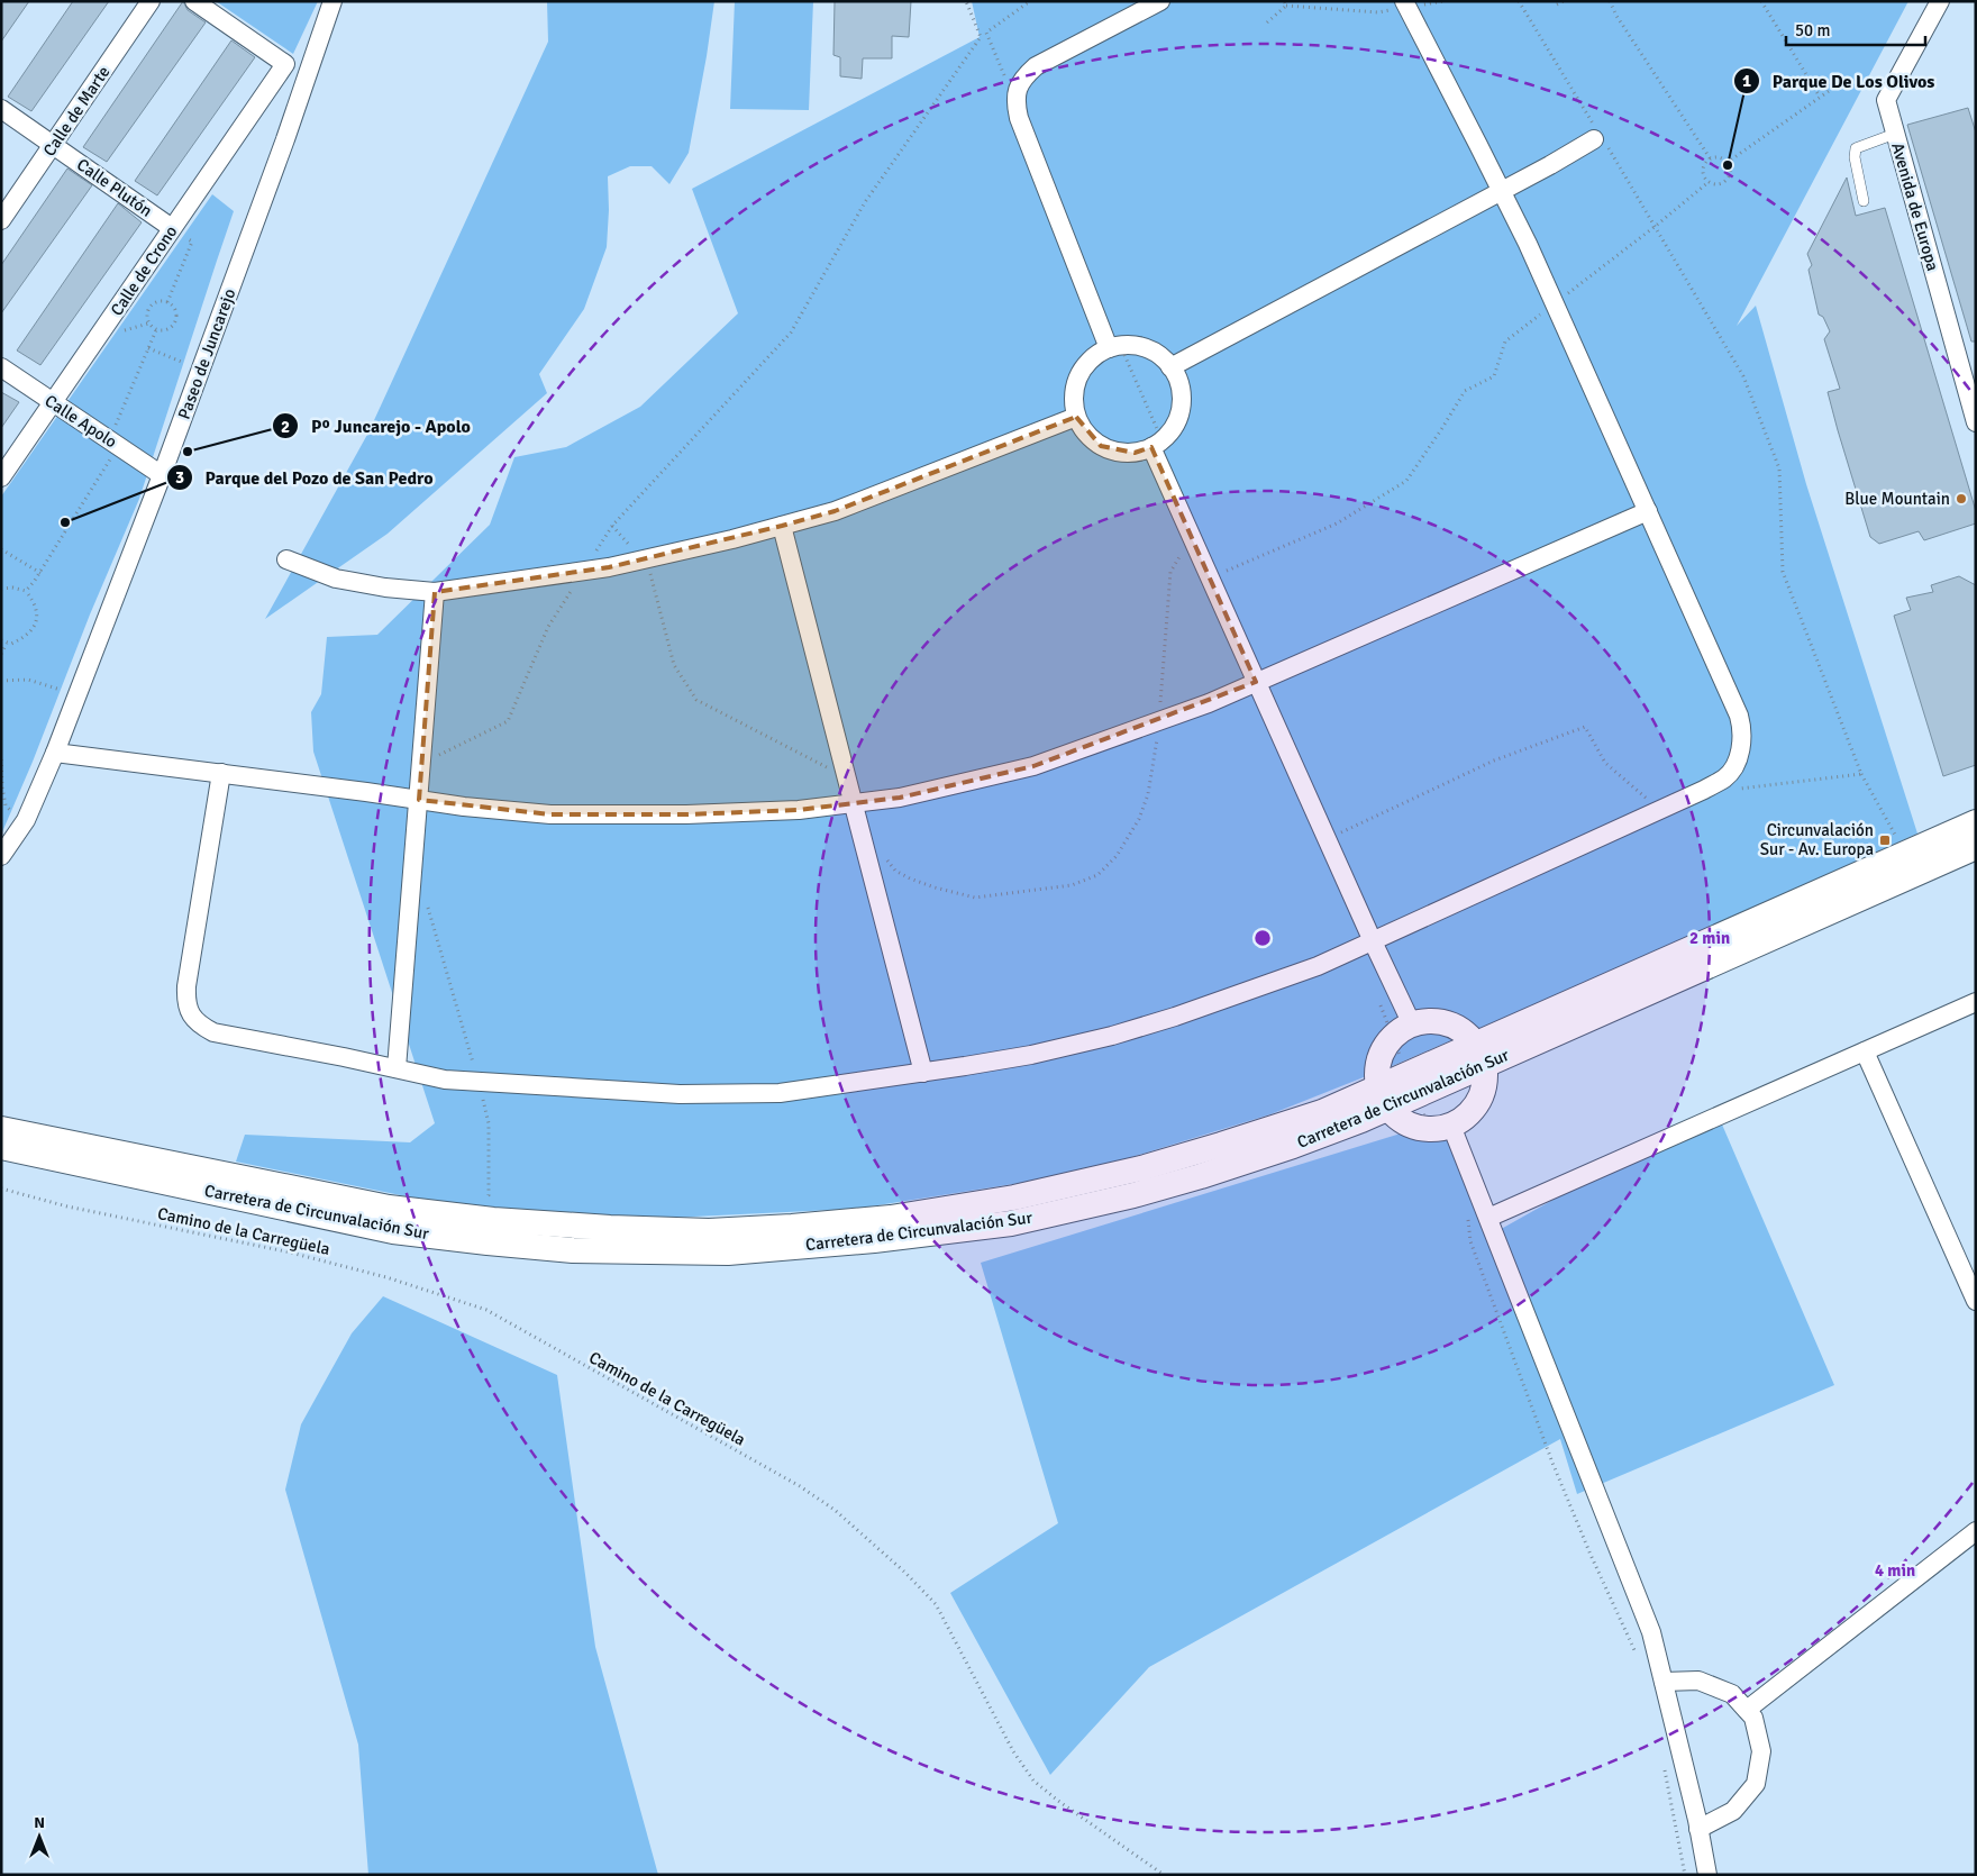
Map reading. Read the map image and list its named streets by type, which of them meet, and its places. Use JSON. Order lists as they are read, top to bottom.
{
  "streets": {
    "street": [
      "Calle de Marte",
      "Calle Plutón",
      "Avenida de Europa",
      "Calle de Crono",
      "Paseo de Juncarejo",
      "Calle Apolo",
      "Carretera de Circunvalación Sur"
    ],
    "path": ["Camino de la Carregüela"]
  },
  "crossings": [
    ["Calle de Marte", "Calle Plutón"],
    ["Calle Plutón", "Calle de Crono"],
    ["Calle de Crono", "Calle Apolo"],
    ["Paseo de Juncarejo", "Calle Apolo"]
  ],
  "places": {
    "other": [
      "Parque De Los Olivos",
      "Pº Juncarejo - Apolo",
      "Blue Mountain",
      "Parque del Pozo de San Pedro"
    ],
    "transit": ["Circunvalación Sur - Av. Europa"]
  },
  "scale_bar": "50 m",
  "north": "top",
  "rings": ["2 min", "4 min"]
}
